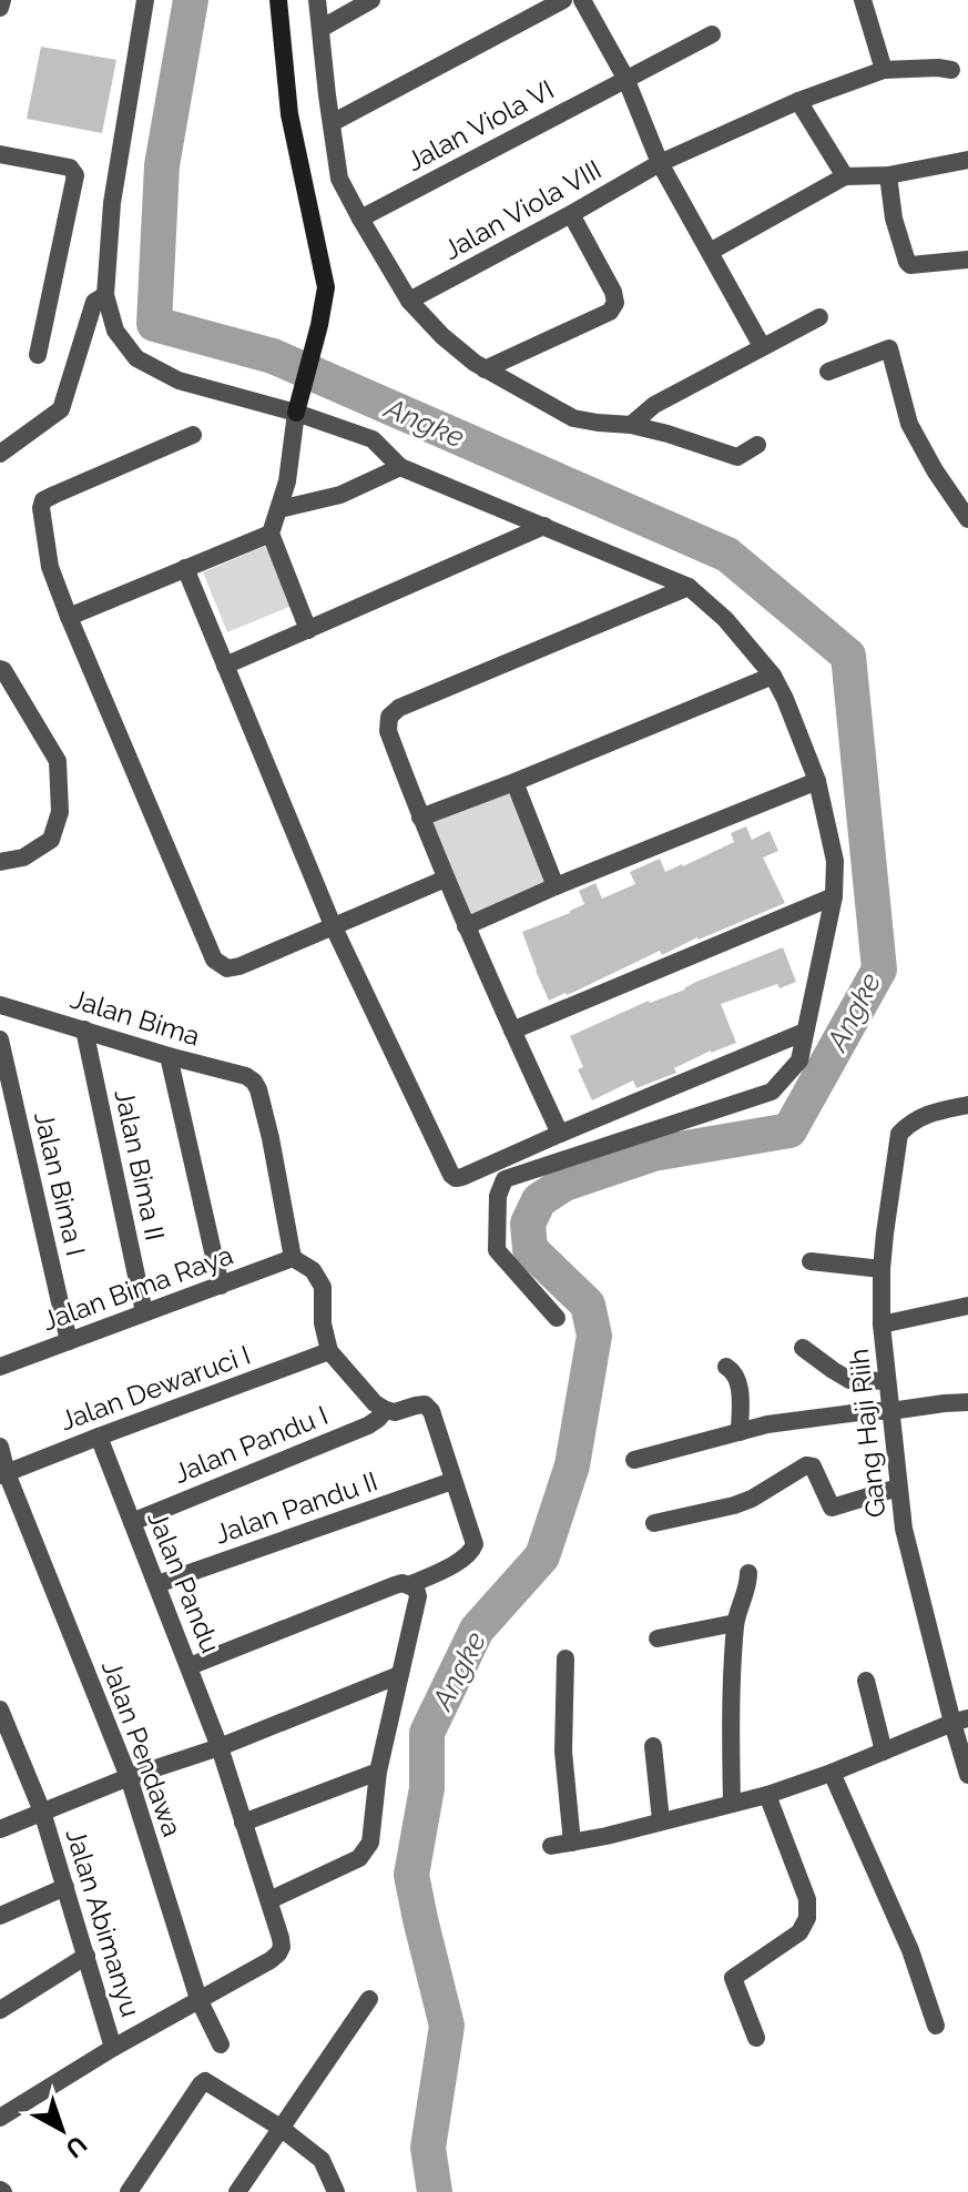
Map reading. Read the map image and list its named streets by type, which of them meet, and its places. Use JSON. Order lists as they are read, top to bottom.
{
  "streets": {
    "street": [
      "Jalan Viola VI",
      "Jalan Viola VIII",
      "Jalan Bima",
      "Jalan Bima II",
      "Jalan Bima I",
      "Jalan Bima Raya",
      "Jalan Dewaruci I",
      "Gang Haji Riih",
      "Jalan Pandu I",
      "Jalan Pandu II",
      "Jalan Pandu",
      "Jalan Pendawa",
      "Jalan Abimanyu"
    ]
  },
  "crossings": [
    ["Jalan Bima", "Jalan Bima II"],
    ["Jalan Bima", "Jalan Bima Raya"],
    ["Jalan Bima II", "Jalan Bima Raya"],
    ["Jalan Bima I", "Jalan Bima Raya"],
    ["Jalan Dewaruci I", "Jalan Pandu"],
    ["Jalan Dewaruci I", "Jalan Pendawa"],
    ["Jalan Pandu I", "Jalan Pandu"],
    ["Jalan Pandu II", "Jalan Pandu"],
    ["Jalan Pandu", "Jalan Pendawa"]
  ],
  "water": ["Angke"],
  "north": "bottom right"
}
